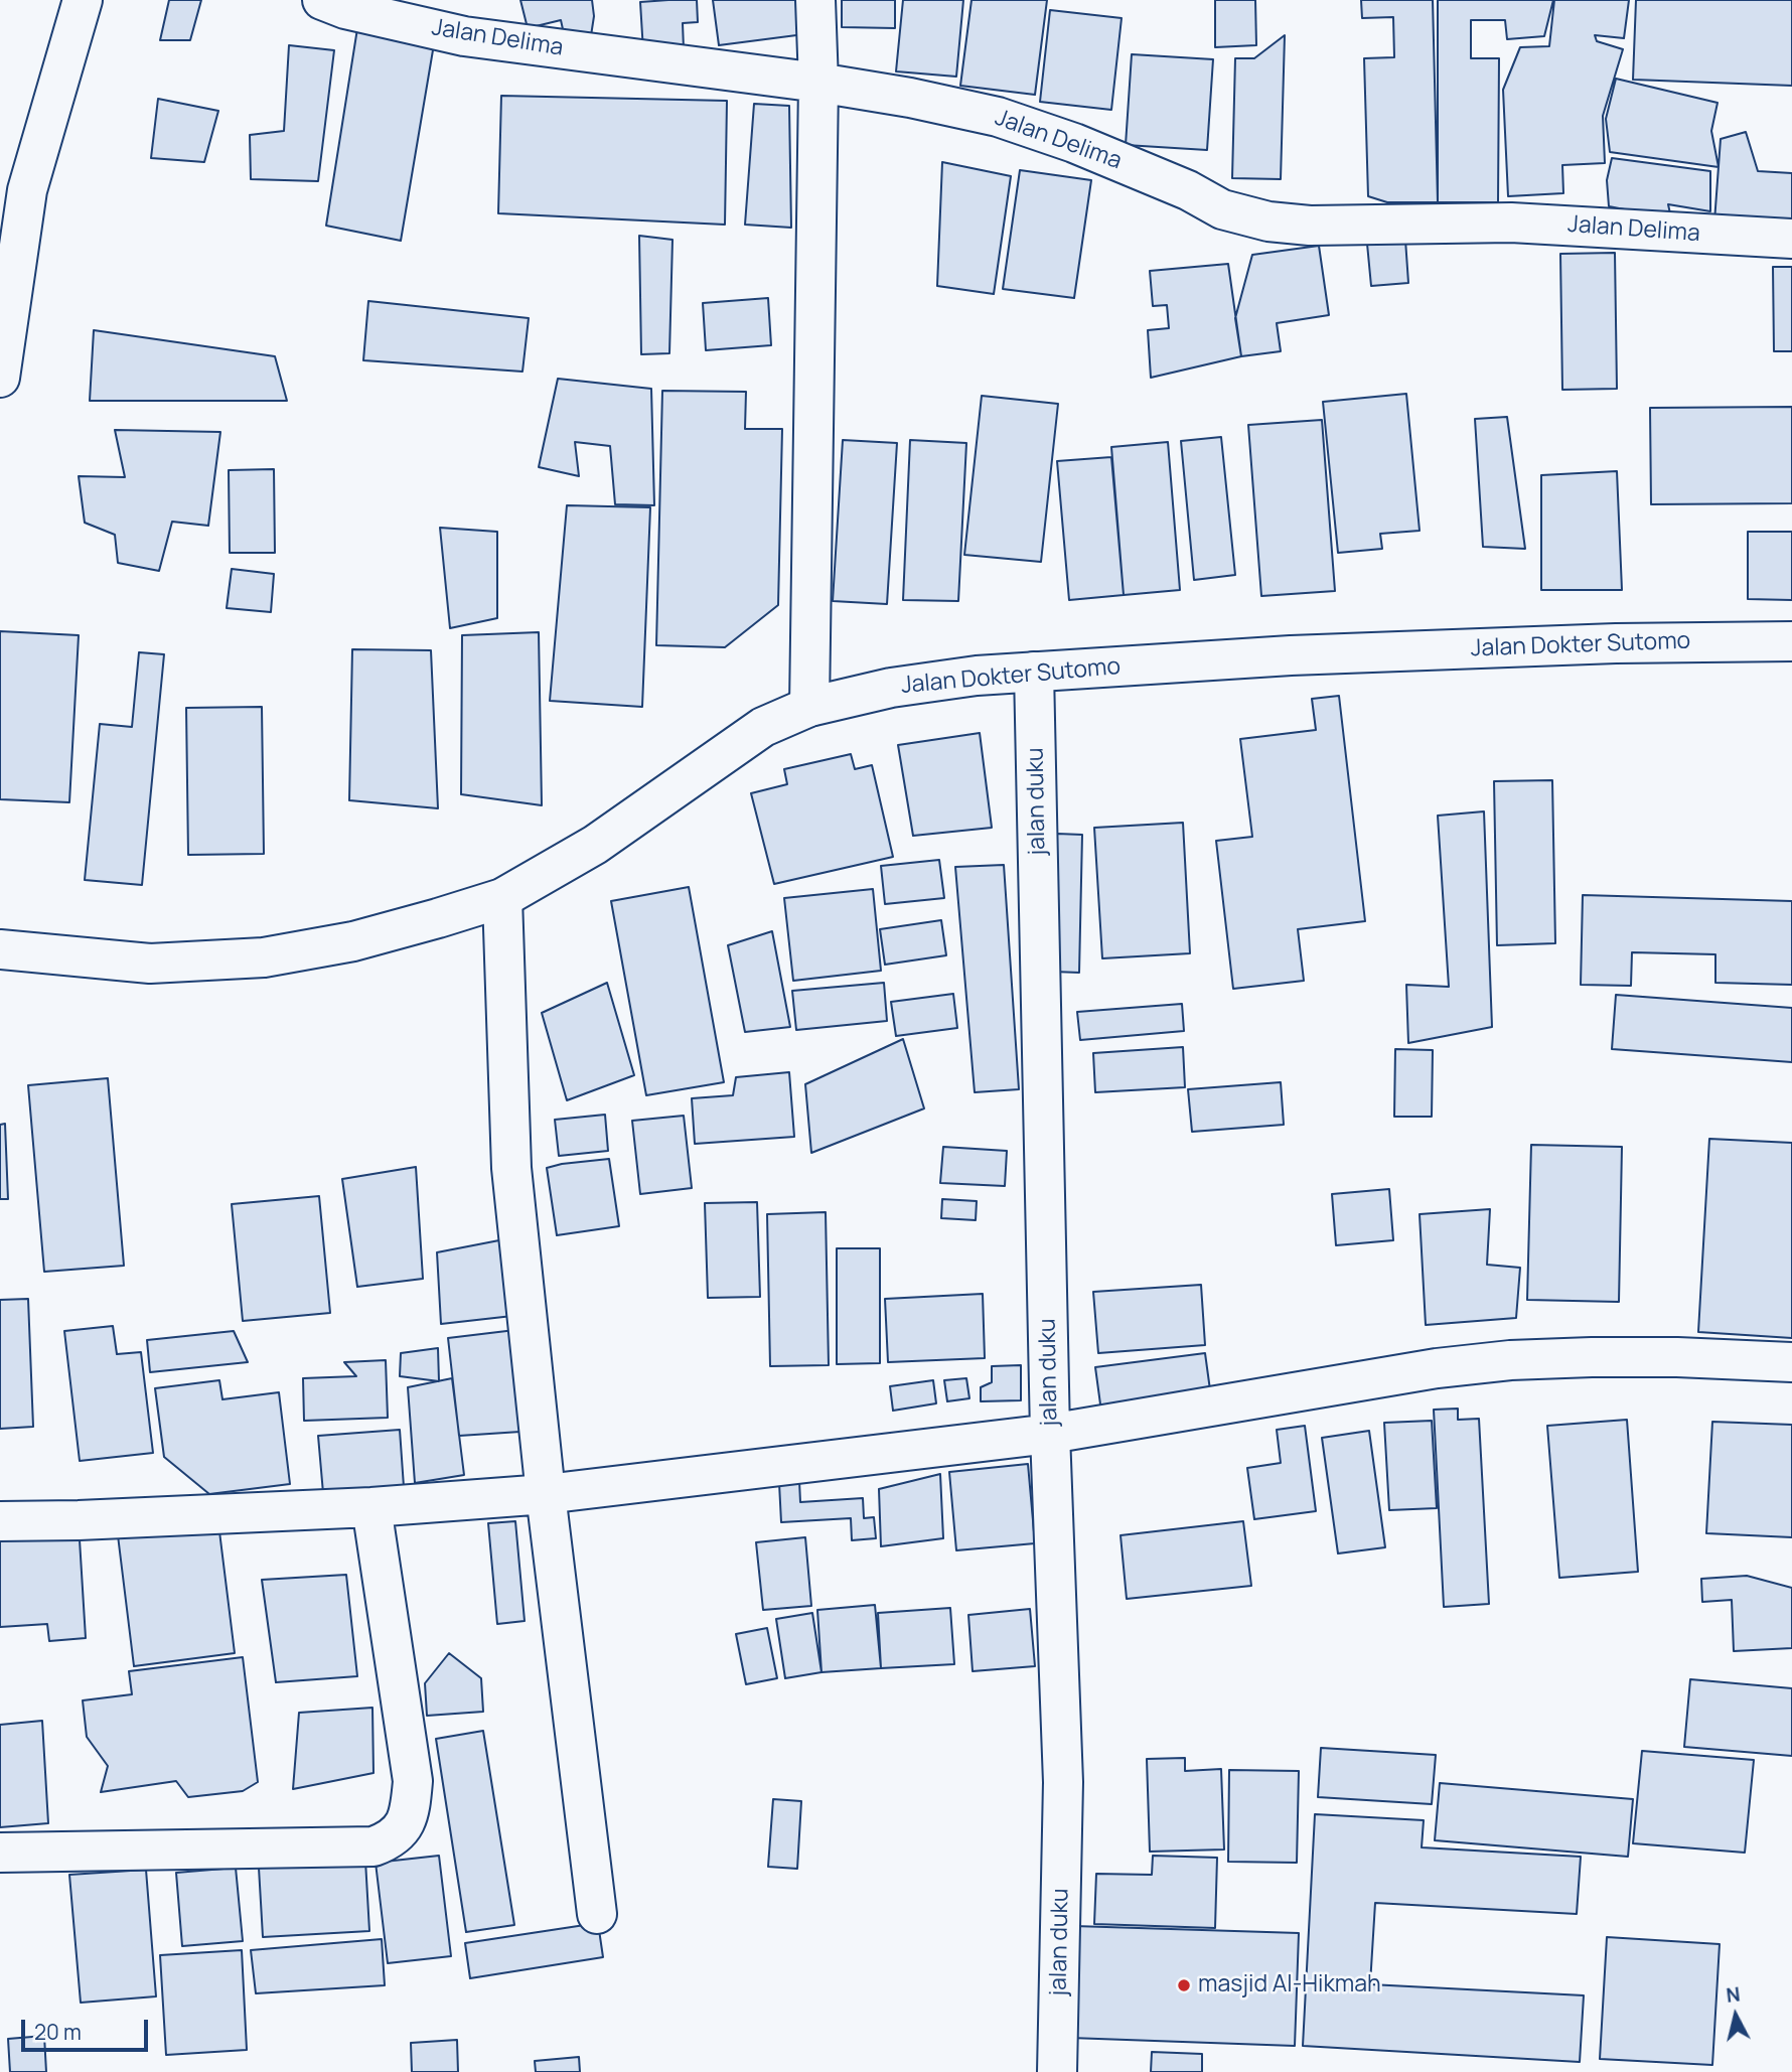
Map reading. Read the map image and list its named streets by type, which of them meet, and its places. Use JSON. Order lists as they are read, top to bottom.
{
  "streets": {
    "street": ["Jalan Delima", "Jalan Dokter Sutomo", "jalan duku"]
  },
  "crossings": [
    ["Jalan Dokter Sutomo", "jalan duku"]
  ],
  "places": ["masjid Al-Hikmah"],
  "scale_bar": "20 m",
  "north": "top"
}
